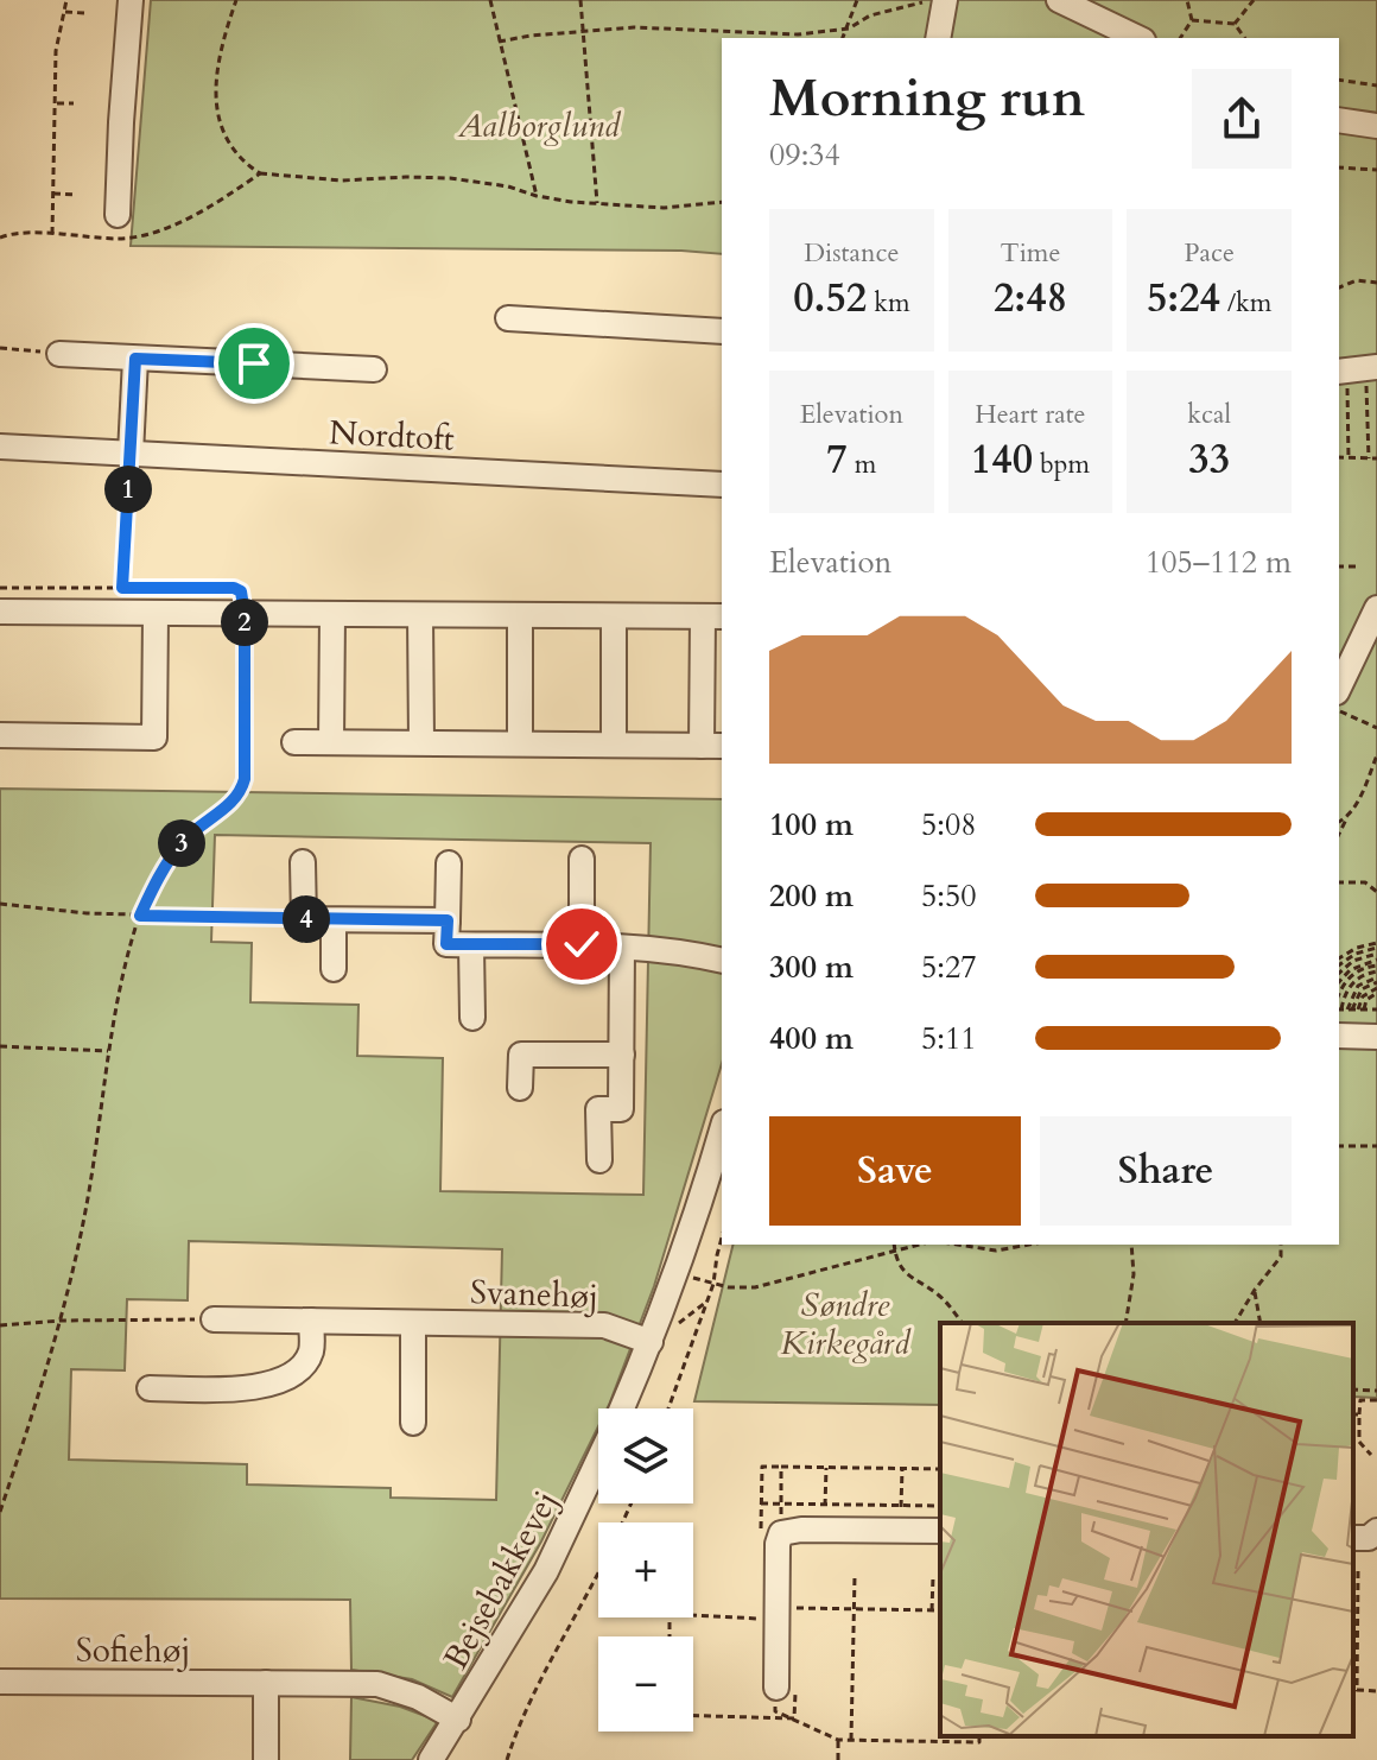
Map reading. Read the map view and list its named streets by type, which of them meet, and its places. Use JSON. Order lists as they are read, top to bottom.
{
  "streets": {
    "street": [
      "Nordtoft",
      "Svanehøj",
      "Bejsebakkevej",
      "Sofiehøj"
    ]
  },
  "crossings": [
    ["Svanehøj", "Bejsebakkevej"],
    ["Bejsebakkevej", "Sofiehøj"]
  ],
  "parks": ["Aalborglund", "Søndre Kirkegård"],
  "page": {
    "heading": ["Morning run", "09:34"],
    "stats": [
      ["Distance", "0.52 km"],
      ["Time", "2:48"],
      ["Pace", "5:24 /km"],
      ["Elevation", "7 m"],
      ["Heart rate", "140 bpm"],
      ["kcal", "33"]
    ],
    "pins": [
      "1",
      "2",
      "3",
      "4"
    ],
    "chart": ["Elevation", "105–112 m"],
    "list": [
      {
        "name": "100 m",
        "note": "5:08"
      },
      {
        "name": "200 m",
        "note": "5:50"
      },
      {
        "name": "300 m",
        "note": "5:27"
      },
      {
        "name": "400 m",
        "note": "5:11"
      }
    ],
    "buttons": ["Save", "Share"],
    "map_buttons": ["+", "−"]
  }
}
